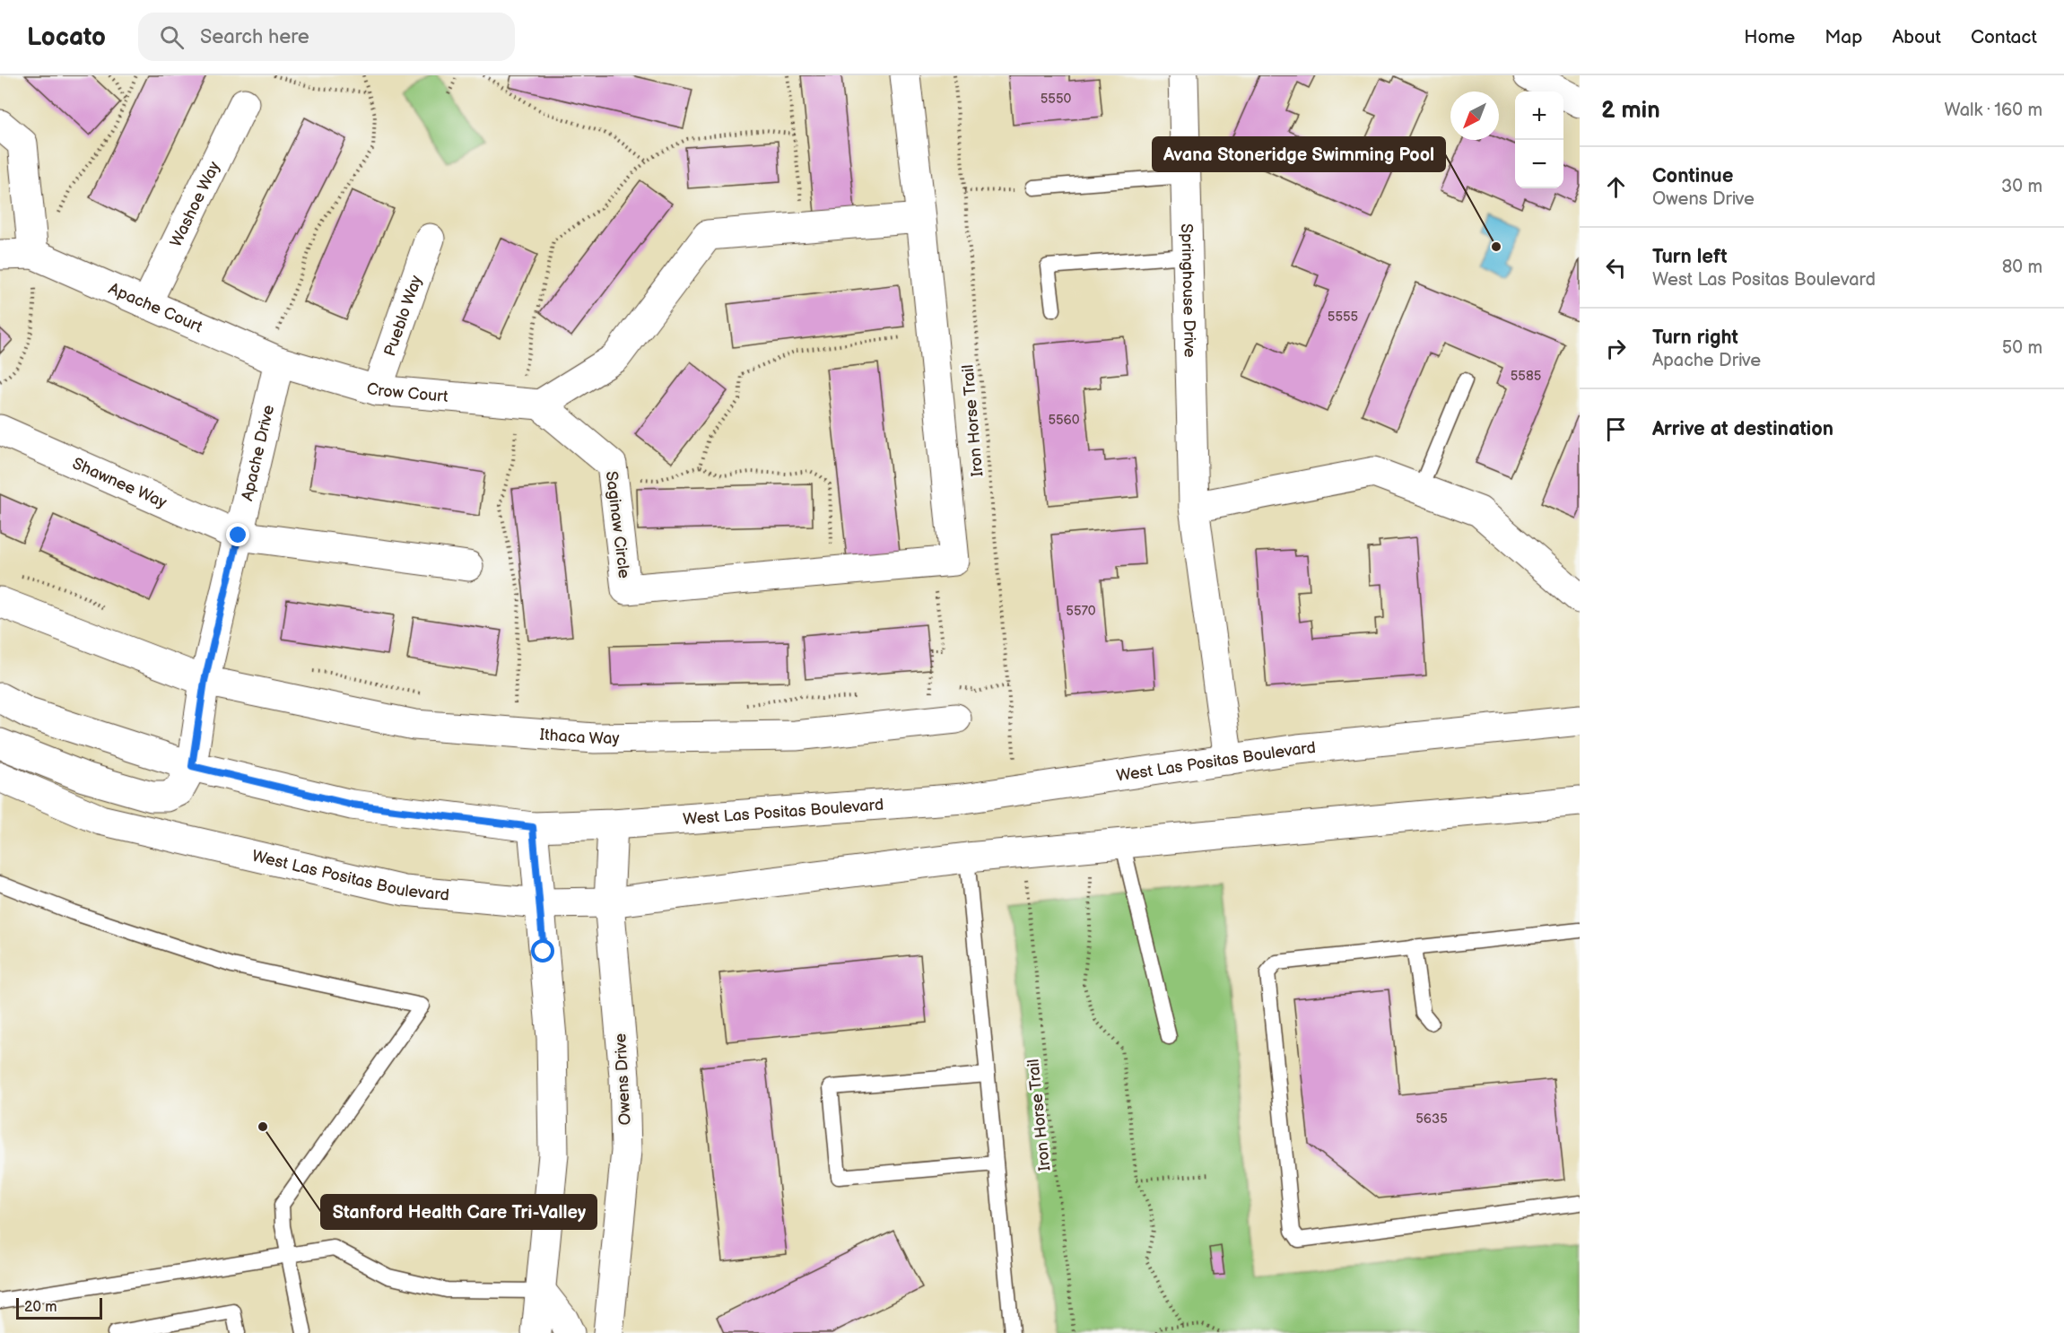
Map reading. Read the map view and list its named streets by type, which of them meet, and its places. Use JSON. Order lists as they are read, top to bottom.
{
  "streets": {
    "street": [
      "Washoe Way",
      "Springhouse Drive",
      "Apache Court",
      "Pueblo Way",
      "Crow Court",
      "Apache Drive",
      "Shawnee Way",
      "Saginaw Circle",
      "Ithaca Way",
      "West Las Positas Boulevard",
      "Owens Drive"
    ],
    "path": ["Iron Horse Trail"]
  },
  "crossings": [
    ["Washoe Way", "Apache Court"],
    ["Springhouse Drive", "West Las Positas Boulevard"],
    ["Apache Court", "Crow Court"],
    ["Apache Court", "Apache Drive"],
    ["Pueblo Way", "Crow Court"],
    ["Crow Court", "Apache Drive"],
    ["Crow Court", "Saginaw Circle"],
    ["Apache Drive", "Shawnee Way"],
    ["Apache Drive", "Ithaca Way"],
    ["Apache Drive", "West Las Positas Boulevard"],
    ["West Las Positas Boulevard", "Owens Drive"]
  ],
  "places": ["Avana Stoneridge Swimming Pool", "Stanford Health Care Tri-Valley"],
  "house_numbers": [
    "5550",
    "5555",
    "5585",
    "5560",
    "5570",
    "5635"
  ],
  "scale_bar": "20 m",
  "north": "bottom left",
  "page": {
    "header": "Locato",
    "search": "Search here",
    "nav": [
      "Home",
      "Map",
      "About",
      "Contact"
    ],
    "heading": ["2 min", "Walk · 160 m"],
    "map_buttons": ["+", "−"],
    "list": [
      ["Continue", "Owens Drive", "30 m"],
      ["Turn left", "West Las Positas Boulevard", "80 m"],
      ["Turn right", "Apache Drive", "50 m"],
      "Arrive at destination"
    ],
    "scale": "20 m"
  }
}
